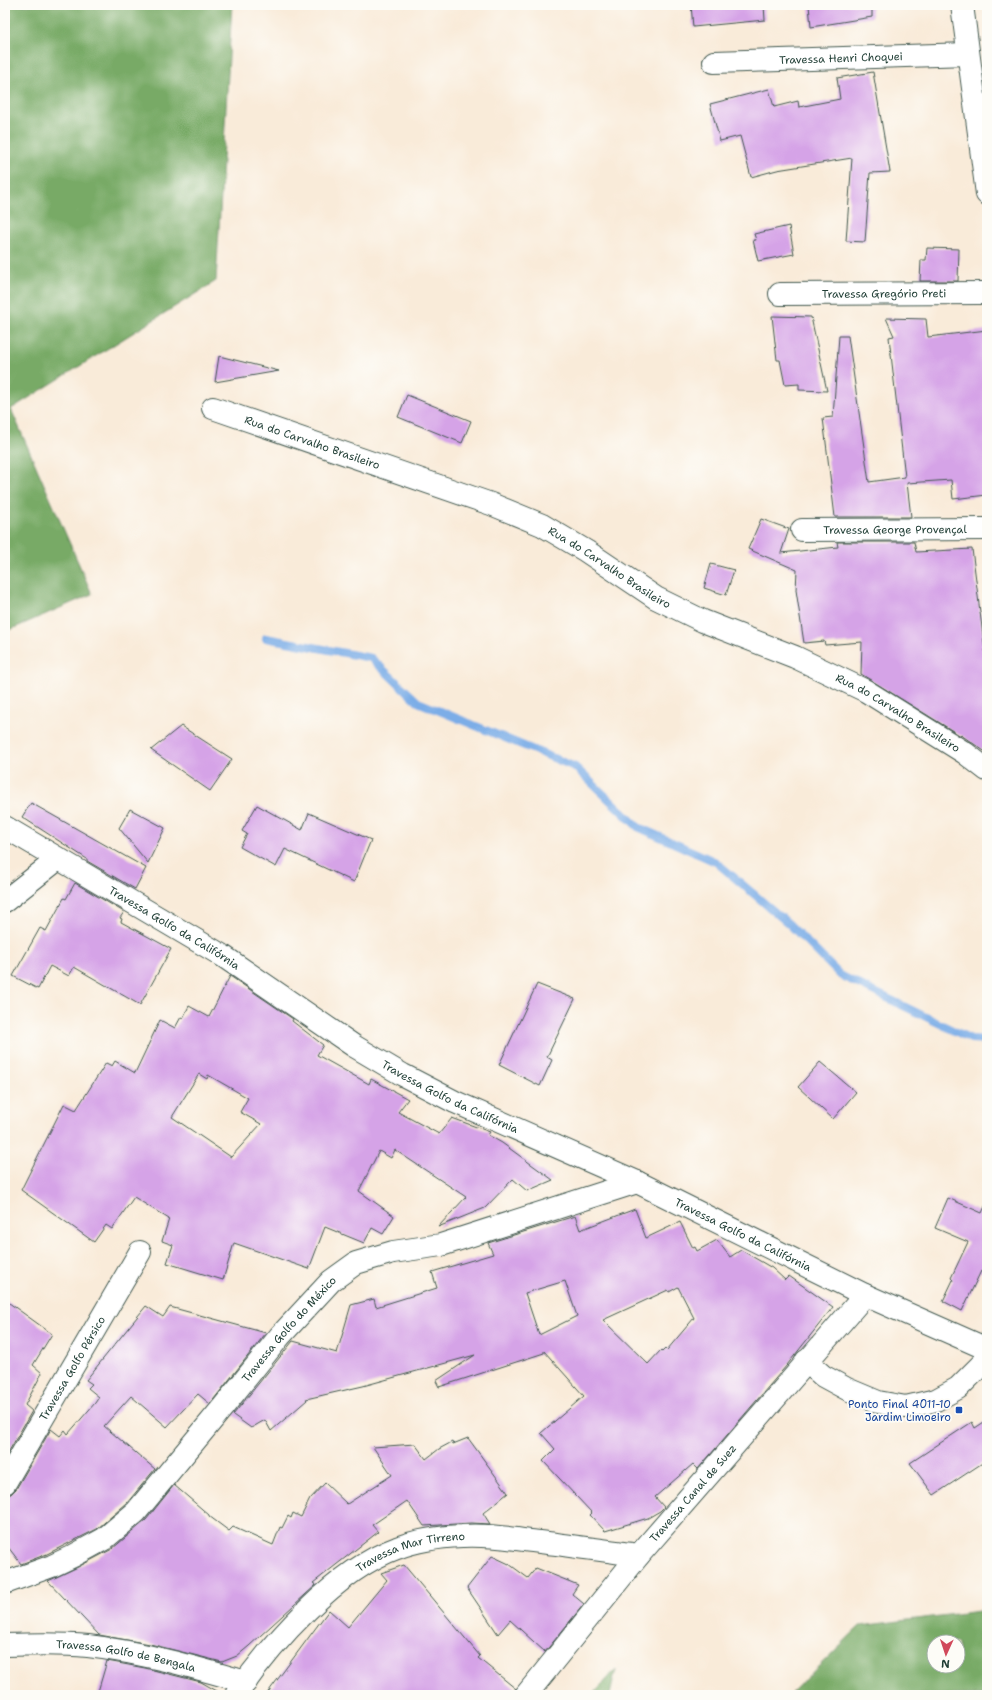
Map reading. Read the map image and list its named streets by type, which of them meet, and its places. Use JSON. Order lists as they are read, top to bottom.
{
  "streets": {
    "street": [
      "Travessa Henri Choquei",
      "Travessa Gregório Preti",
      "Rua do Carvalho Brasileiro",
      "Travessa George Provençal",
      "Travessa Golfo da Califórnia",
      "Travessa Golfo do México",
      "Travessa Golfo Pérsico",
      "Travessa Canal de Suez",
      "Travessa Mar Tirreno",
      "Travessa Golfo de Bengala"
    ]
  },
  "crossings": [
    ["Travessa Golfo da Califórnia", "Travessa Golfo do México"],
    ["Travessa Golfo da Califórnia", "Travessa Canal de Suez"],
    ["Travessa Canal de Suez", "Travessa Mar Tirreno"],
    ["Travessa Mar Tirreno", "Travessa Golfo de Bengala"]
  ],
  "places": {
    "transit": ["Ponto Final 4011-10 Jardim Limoeiro"]
  },
  "north": "bottom"
}
